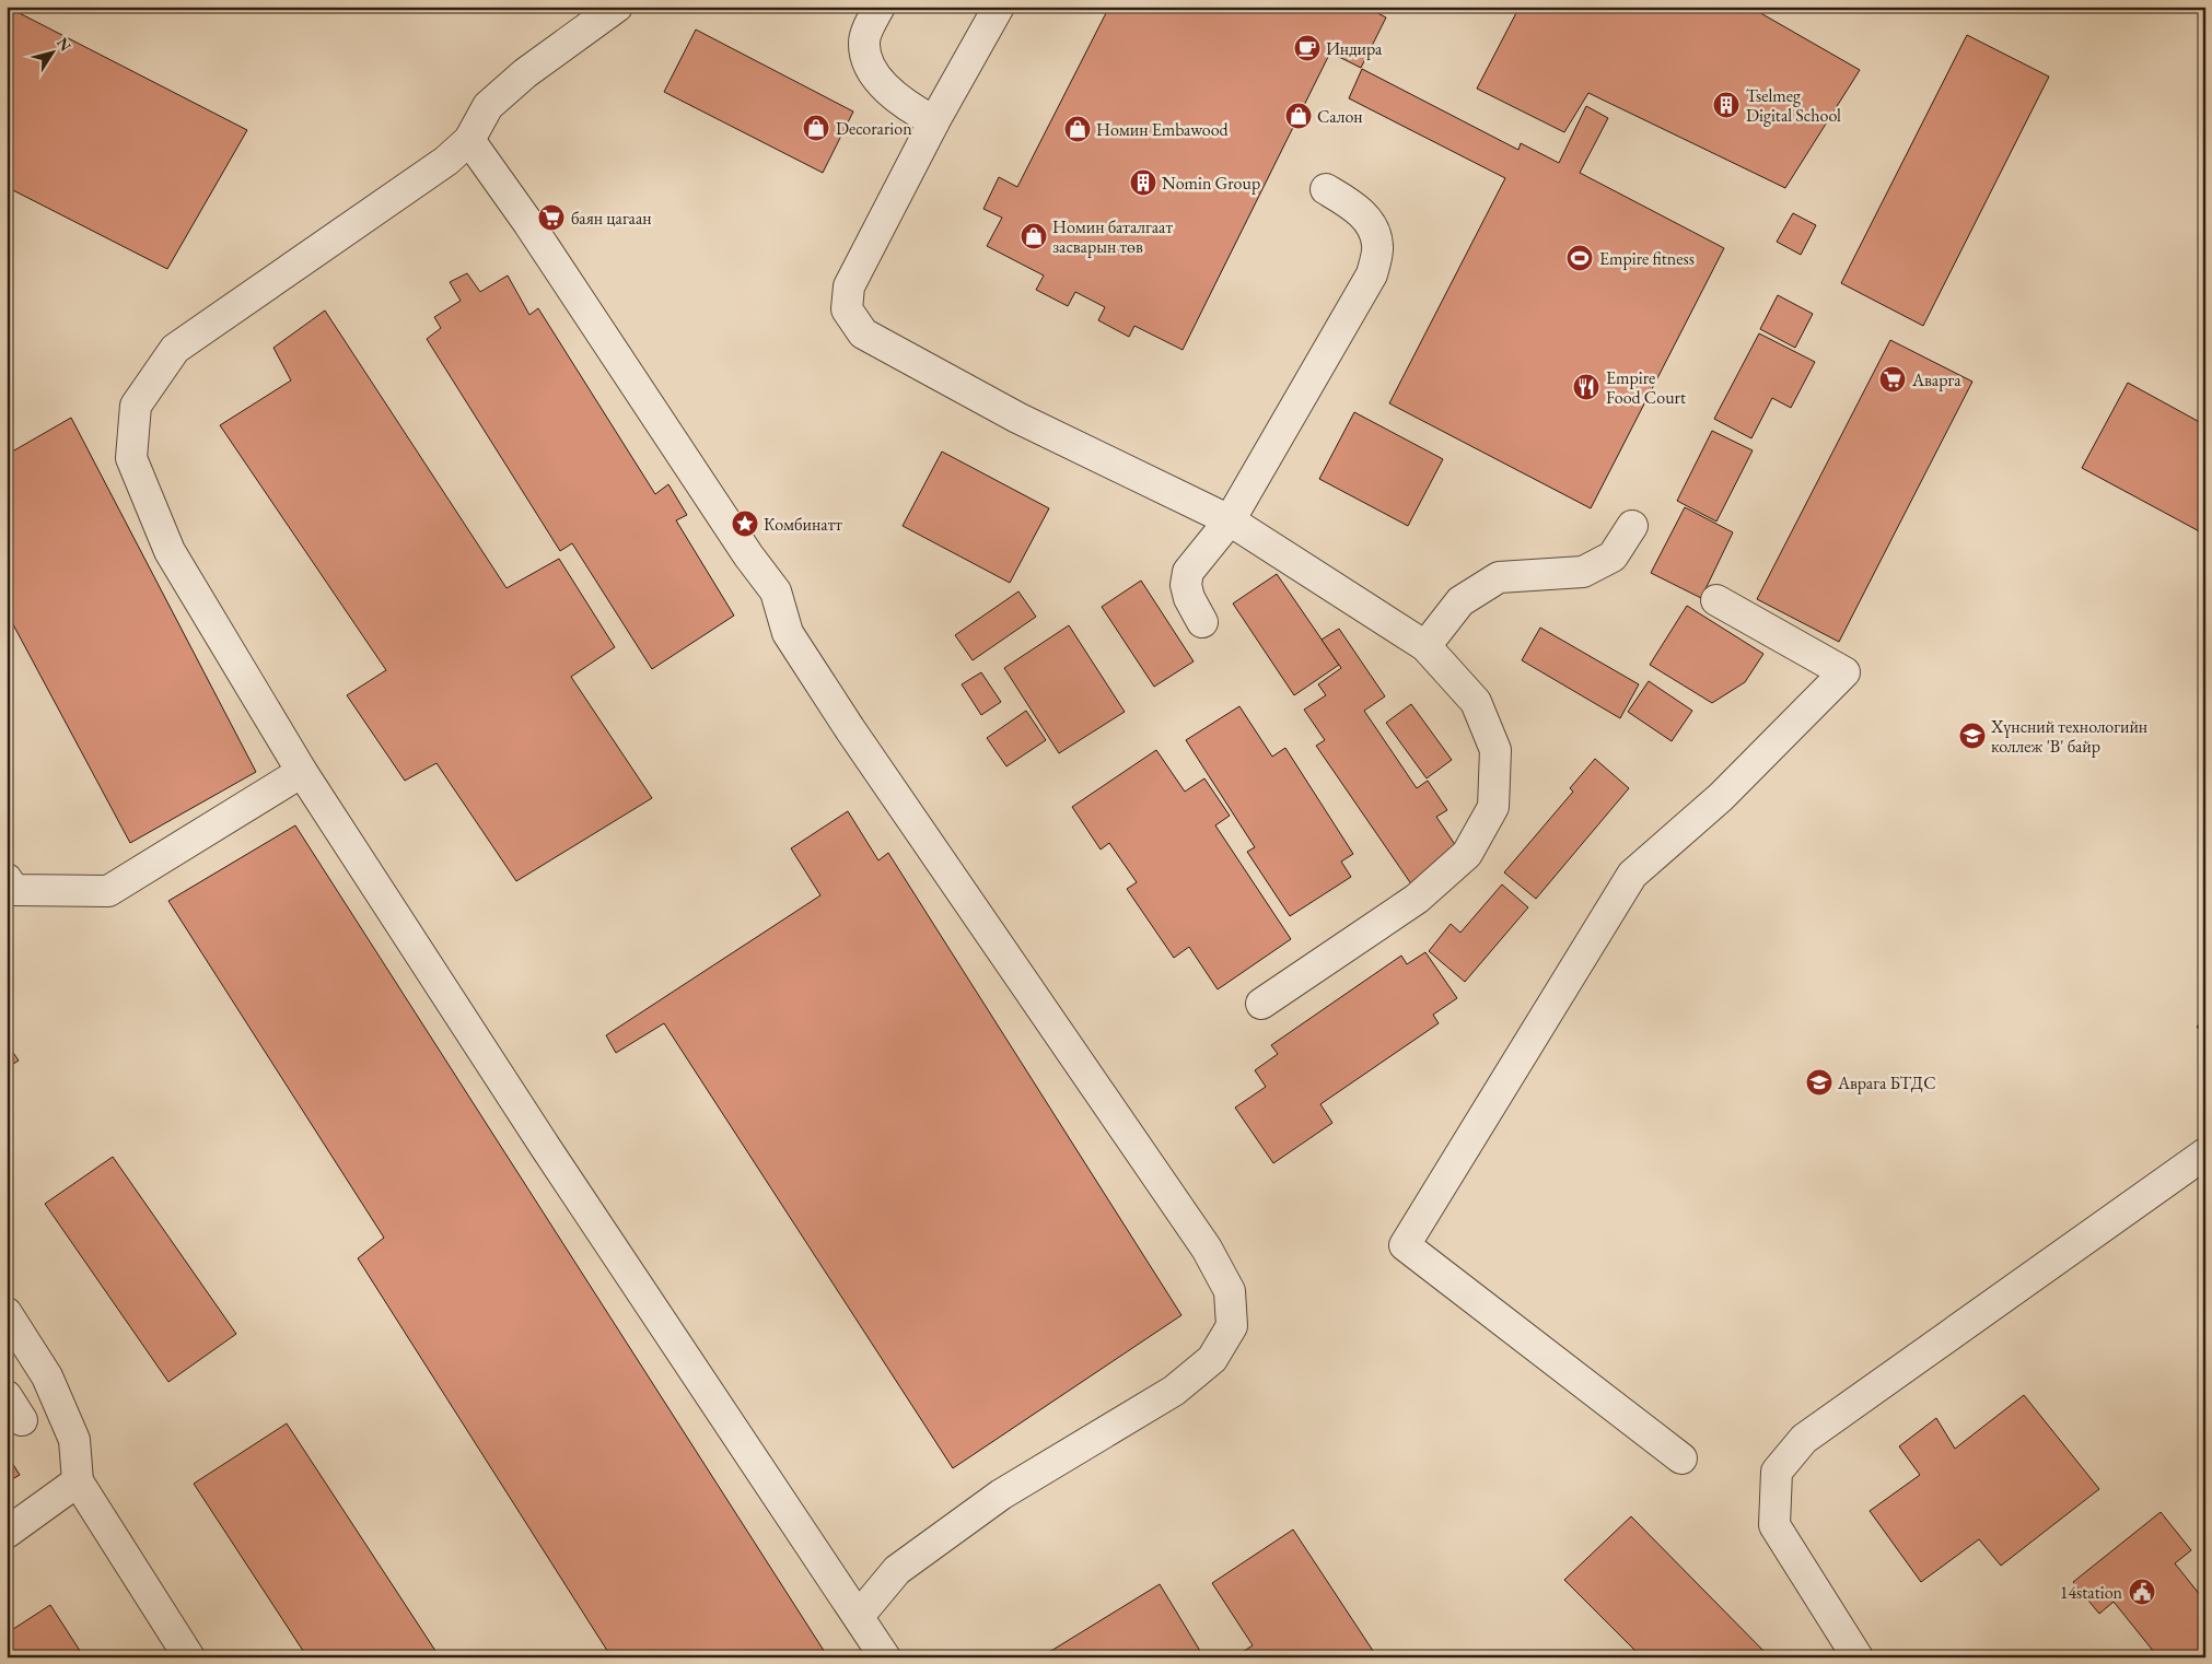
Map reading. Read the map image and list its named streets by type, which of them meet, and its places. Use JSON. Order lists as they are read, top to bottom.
{
  "places": {
    "cafe": ["Индира"],
    "building": ["Tselmeg Digital School", "Nomin Group"],
    "shop": [
      "Салон",
      "Decorarion",
      "Номин Embawood",
      "Номин баталгаат засварын төв"
    ],
    "supermarket": ["баян цагаан", "Аварга"],
    "sports": ["Empire fitness"],
    "restaurant": ["Empire Food Court"],
    "place": ["Комбинатт"],
    "school or university": ["Хүнсний технологийн коллеж 'B' байр", "Аврага БТДС"],
    "public building": ["14station"]
  },
  "north": "top right"
}
